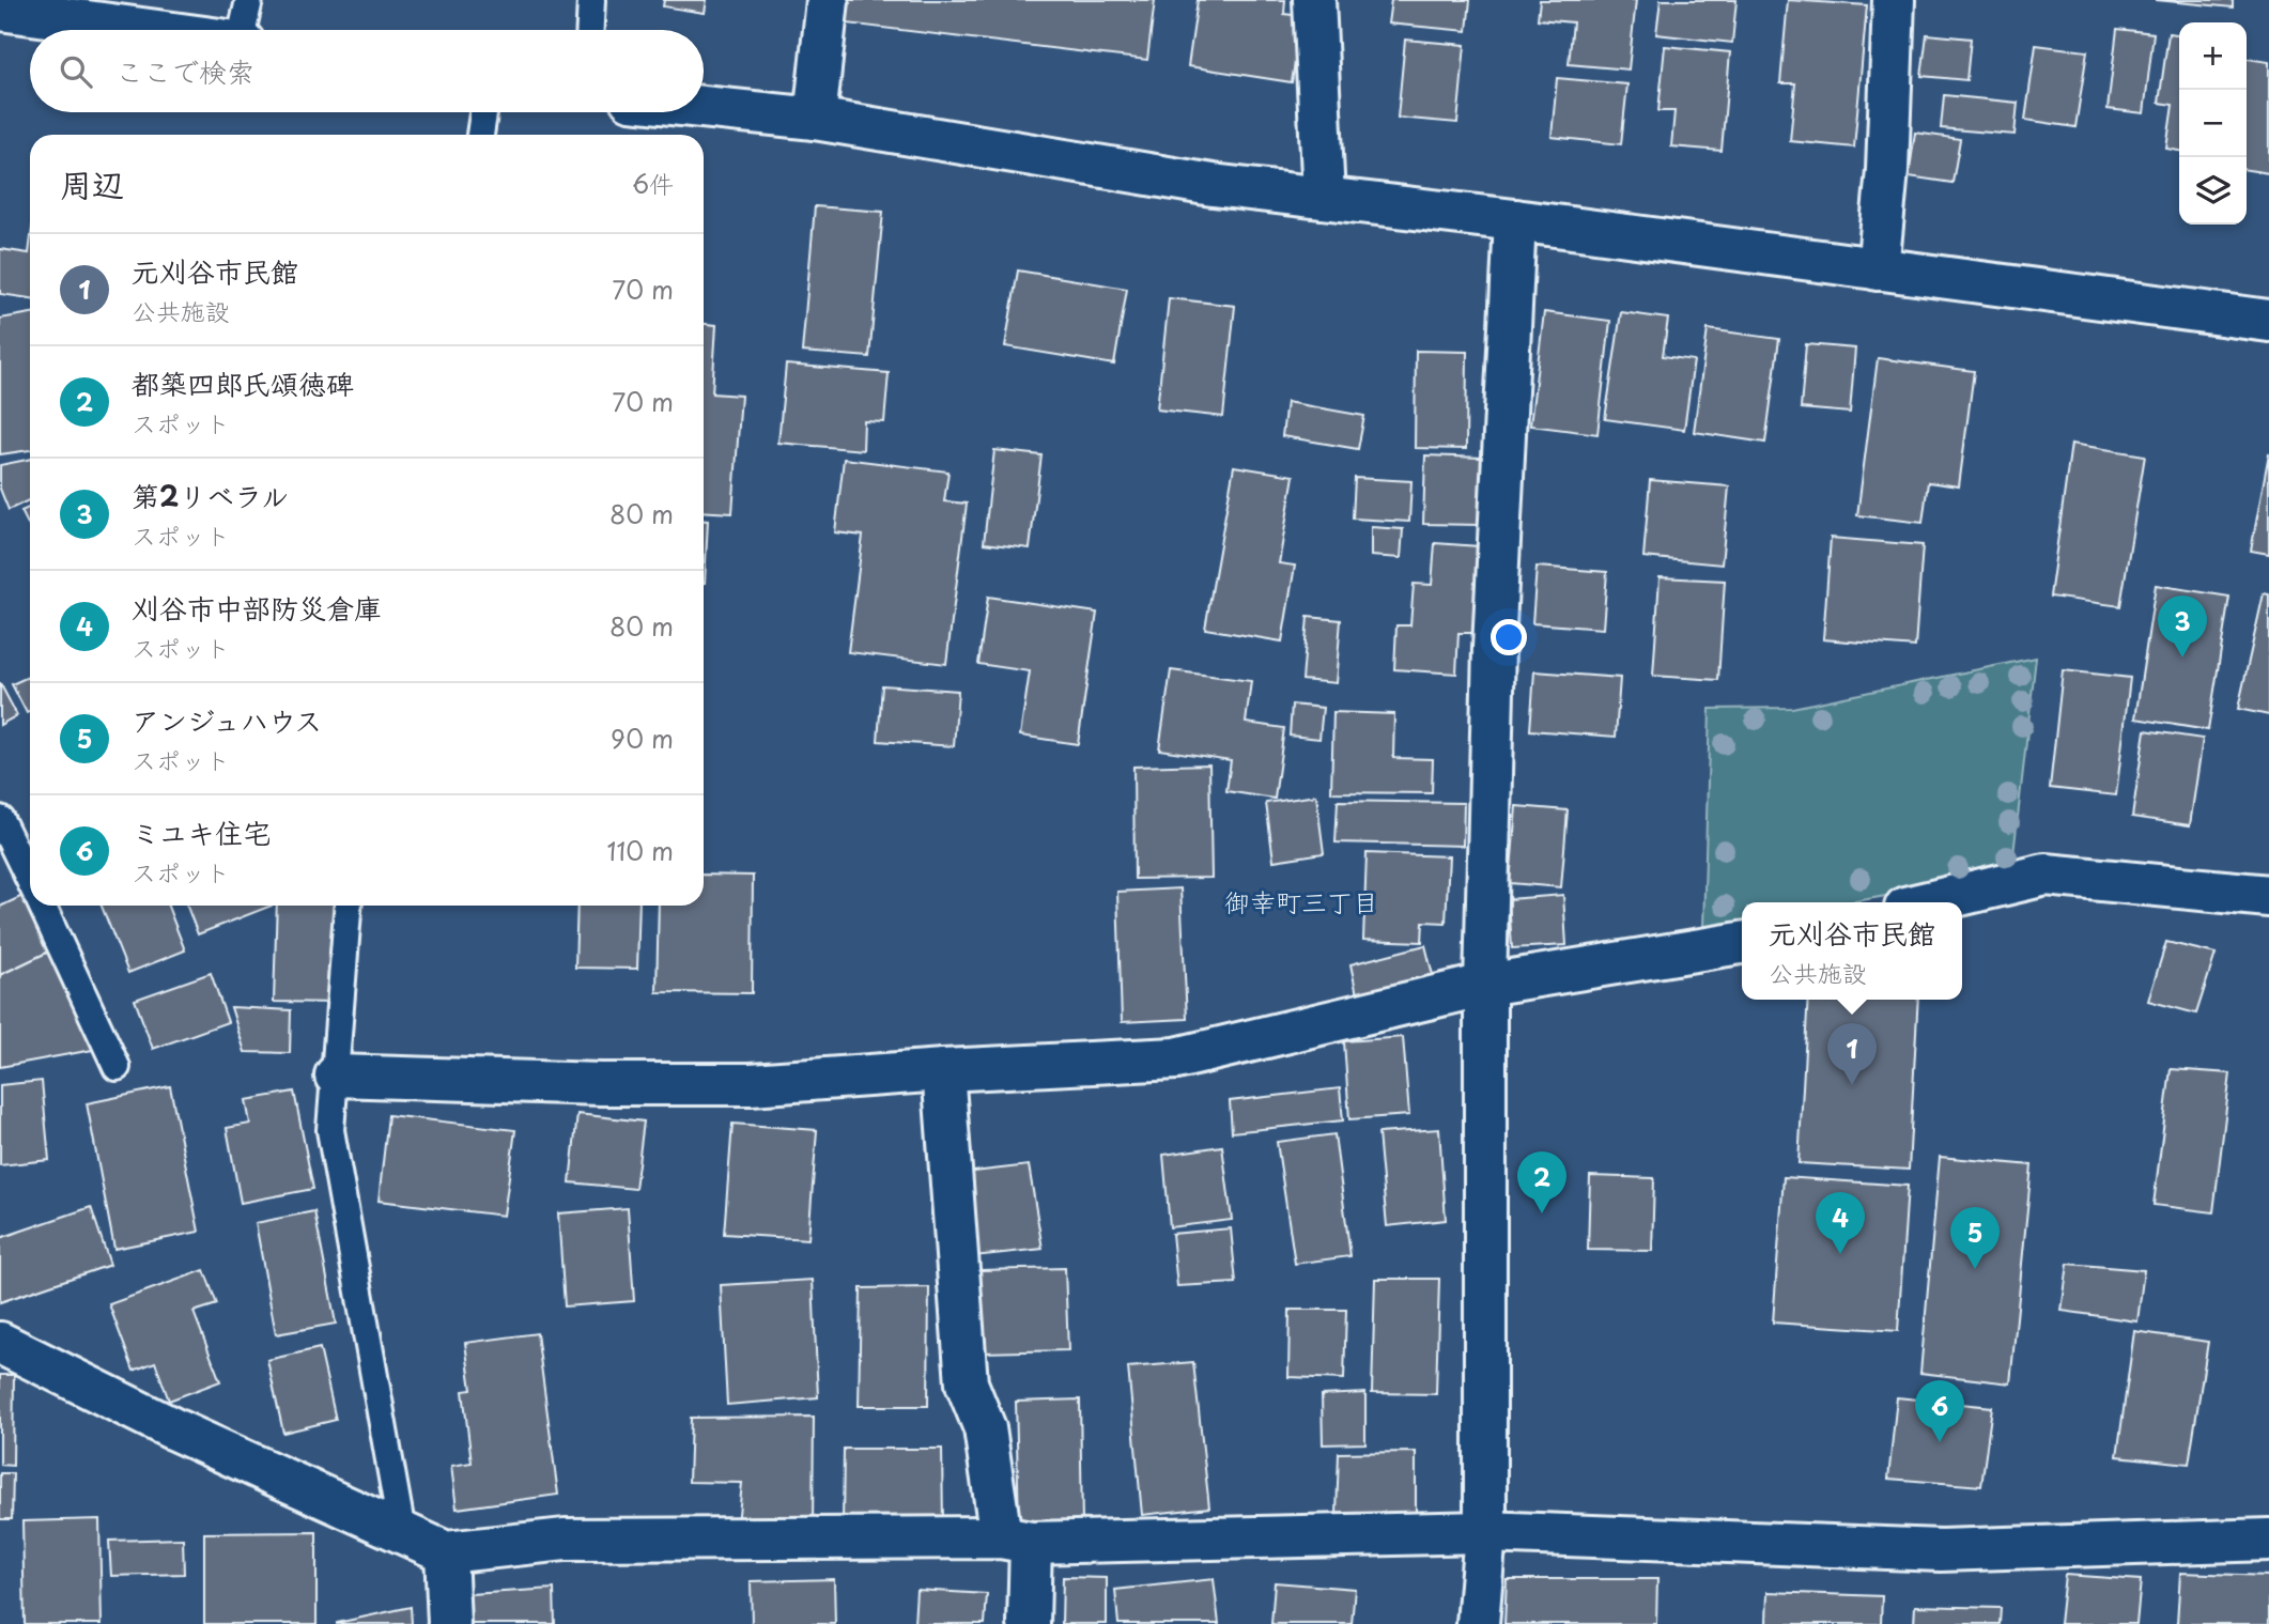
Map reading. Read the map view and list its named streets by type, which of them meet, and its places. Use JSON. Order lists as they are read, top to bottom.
{
  "districts": ["御幸町三丁目"],
  "page": {
    "map_buttons": ["+", "−"],
    "search": "ここで検索",
    "heading": ["周辺", "6件"],
    "list": [
      {
        "mark": "1",
        "name": "元刈谷市民館",
        "note": "公共施設",
        "value": "70 m"
      },
      {
        "mark": "2",
        "name": "都築四郎氏頌徳碑",
        "note": "スポット",
        "value": "70 m"
      },
      {
        "mark": "3",
        "name": "第2リベラル",
        "note": "スポット",
        "value": "80 m"
      },
      {
        "mark": "4",
        "name": "刈谷市中部防災倉庫",
        "note": "スポット",
        "value": "80 m"
      },
      {
        "mark": "5",
        "name": "アンジュハウス",
        "note": "スポット",
        "value": "90 m"
      },
      {
        "mark": "6",
        "name": "ミユキ住宅",
        "note": "スポット",
        "value": "110 m"
      }
    ],
    "pins": [
      "3",
      "1",
      "2",
      "4",
      "5",
      "6"
    ],
    "popup": ["元刈谷市民館", "公共施設"]
  }
}
